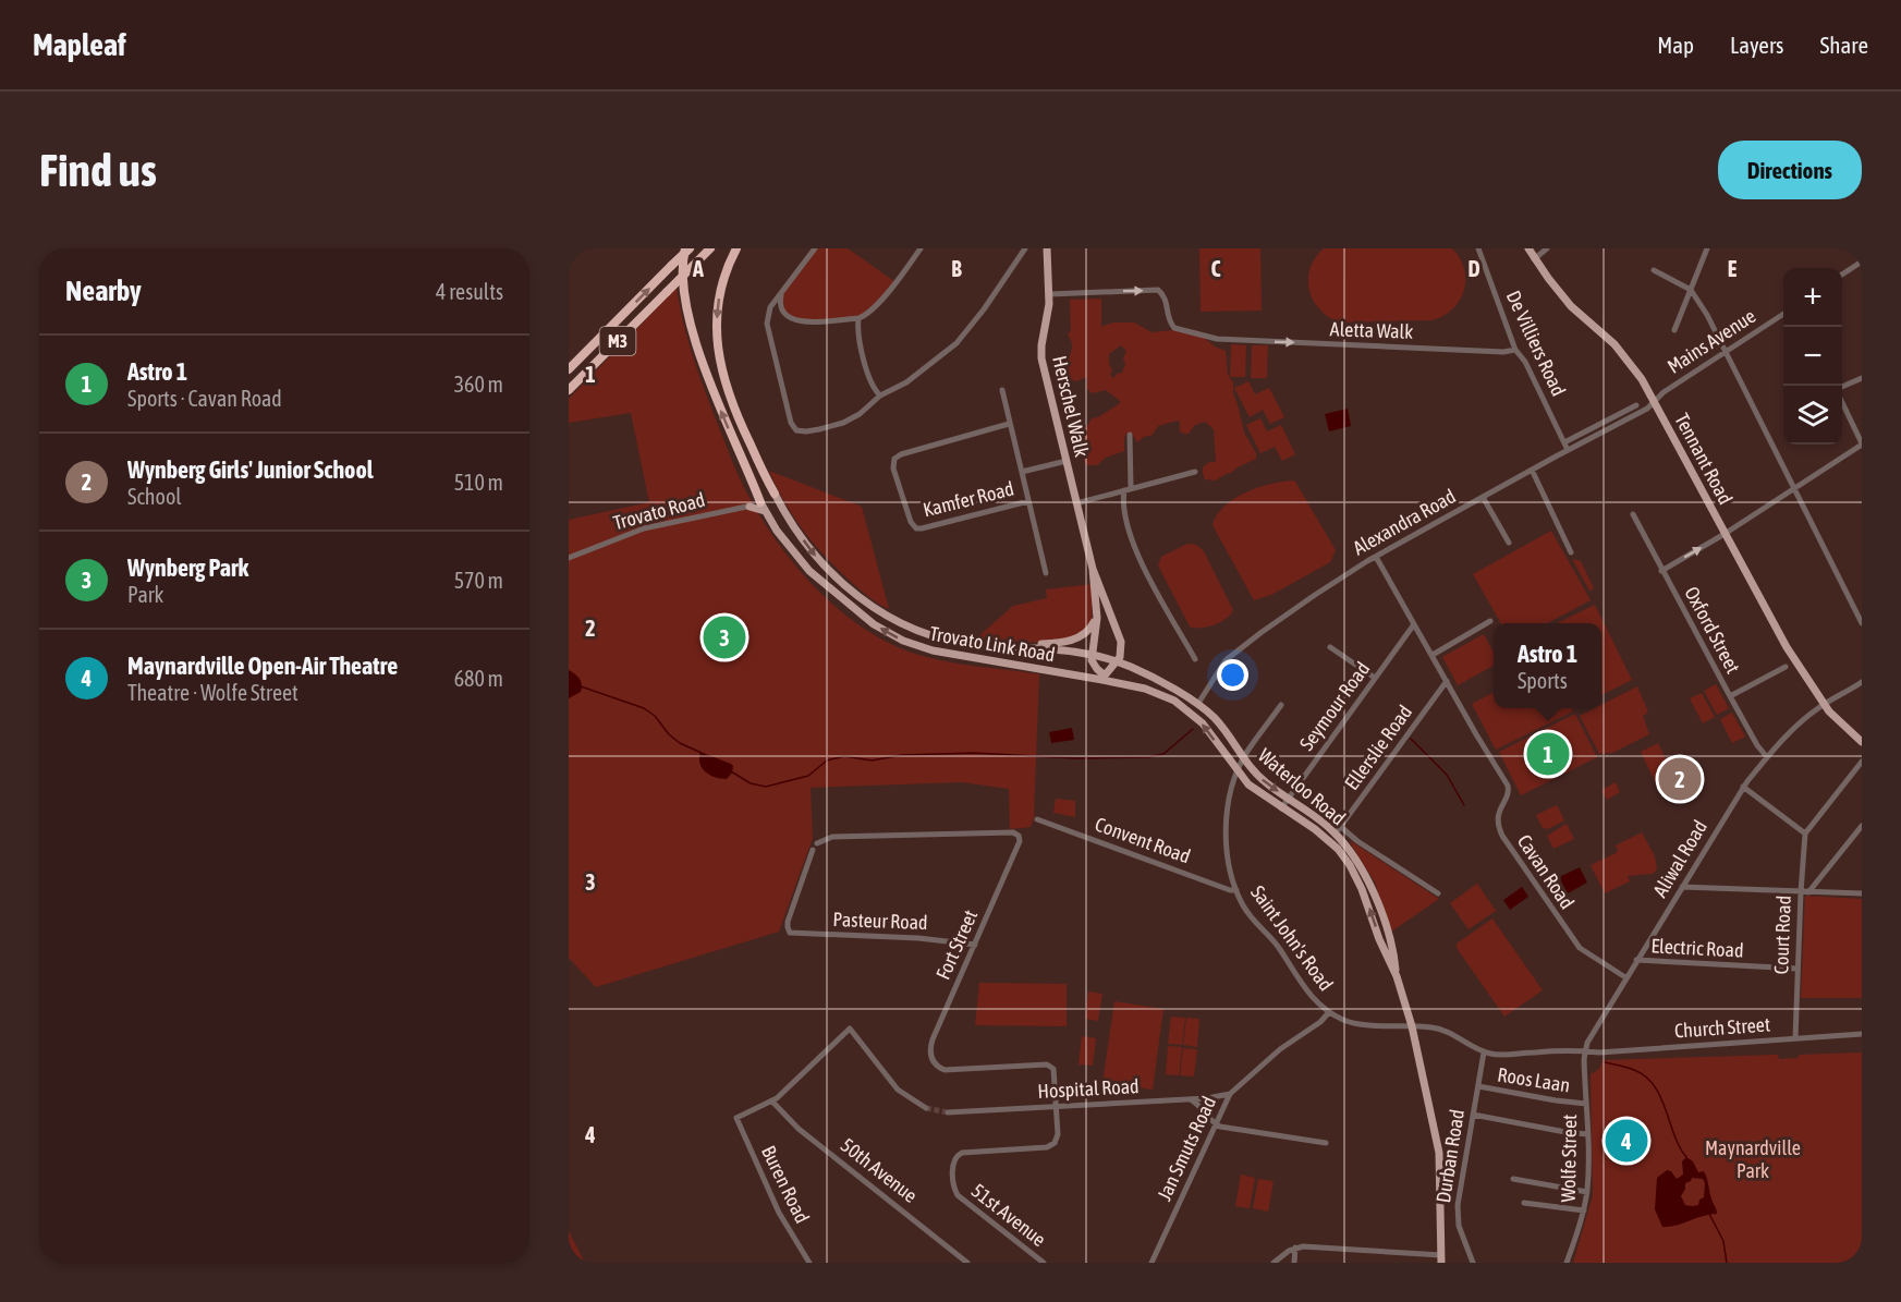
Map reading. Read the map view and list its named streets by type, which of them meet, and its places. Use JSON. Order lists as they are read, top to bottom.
{
  "streets": {
    "highway": ["M3"],
    "main road": [
      "Herschel Walk",
      "Tennant Road",
      "Trovato Link Road",
      "Waterloo Road"
    ],
    "street": [
      "Aletta Walk",
      "Mains Avenue",
      "De Villiers Road",
      "Kamfer Road",
      "Trovato Road",
      "Alexandra Road",
      "Oxford Street",
      "Seymour Road",
      "Ellerslie Road",
      "Convent Road",
      "Aliwal Road",
      "Cavan Road",
      "Pasteur Road",
      "Court Road",
      "Saint John's Road",
      "Fort Street",
      "Electric Road",
      "Church Street",
      "Roos Laan",
      "Hospital Road",
      "Jan Smuts Road",
      "Durban Road",
      "Wolfe Street",
      "50th Avenue",
      "Buren Road",
      "51st Avenue"
    ]
  },
  "crossings": [
    ["Aletta Walk", "De Villiers Road"],
    ["Aletta Walk", "Herschel Walk"],
    ["Mains Avenue", "Tennant Road"],
    ["Mains Avenue", "Alexandra Road"],
    ["De Villiers Road", "Alexandra Road"],
    ["Herschel Walk", "Trovato Link Road"],
    ["Tennant Road", "Alexandra Road"],
    ["Tennant Road", "Aliwal Road"],
    ["Alexandra Road", "Trovato Link Road"],
    ["Alexandra Road", "Waterloo Road"],
    ["Alexandra Road", "Cavan Road"],
    ["Oxford Street", "Aliwal Road"],
    ["Trovato Link Road", "Waterloo Road"],
    ["Seymour Road", "Waterloo Road"],
    ["Seymour Road", "Cavan Road"],
    ["Ellerslie Road", "Waterloo Road"],
    ["Ellerslie Road", "Cavan Road"],
    ["Waterloo Road", "Saint John's Road"],
    ["Convent Road", "Saint John's Road"],
    ["Aliwal Road", "Cavan Road"],
    ["Aliwal Road", "Electric Road"],
    ["Aliwal Road", "Church Street"],
    ["Aliwal Road", "Wolfe Street"],
    ["Pasteur Road", "Fort Street"],
    ["Court Road", "Electric Road"],
    ["Court Road", "Church Street"],
    ["Saint John's Road", "Church Street"],
    ["Saint John's Road", "Jan Smuts Road"],
    ["Saint John's Road", "Durban Road"],
    ["Fort Street", "Hospital Road"],
    ["Fort Street", "51st Avenue"],
    ["Church Street", "Durban Road"],
    ["Church Street", "Wolfe Street"],
    ["Roos Laan", "Durban Road"],
    ["Roos Laan", "Wolfe Street"],
    ["Hospital Road", "Jan Smuts Road"],
    ["Hospital Road", "51st Avenue"],
    ["50th Avenue", "Buren Road"]
  ],
  "one_way": ["Aletta Walk"],
  "parks": ["Maynardville Park"],
  "page": {
    "header": "Mapleaf",
    "nav": ["Map", "Layers", "Share"],
    "buttons": "Directions",
    "title": "Find us",
    "heading": ["Nearby", "4 results"],
    "map_buttons": ["+", "−"],
    "list": [
      {
        "mark": "1",
        "name": "Astro 1",
        "note": "Sports · Cavan Road",
        "value": "360 m"
      },
      {
        "mark": "2",
        "name": "Wynberg Girls' Junior School",
        "note": "School",
        "value": "510 m"
      },
      {
        "mark": "3",
        "name": "Wynberg Park",
        "note": "Park",
        "value": "570 m"
      },
      {
        "mark": "4",
        "name": "Maynardville Open-Air Theatre",
        "note": "Theatre · Wolfe Street",
        "value": "680 m"
      }
    ],
    "pins": [
      "3",
      "1",
      "2",
      "4"
    ],
    "popup": ["Astro 1", "Sports"]
  },
  "grid": {
    "columns": [
      "A",
      "B",
      "C",
      "D",
      "E"
    ],
    "rows": [
      "1",
      "2",
      "3",
      "4"
    ]
  }
}
